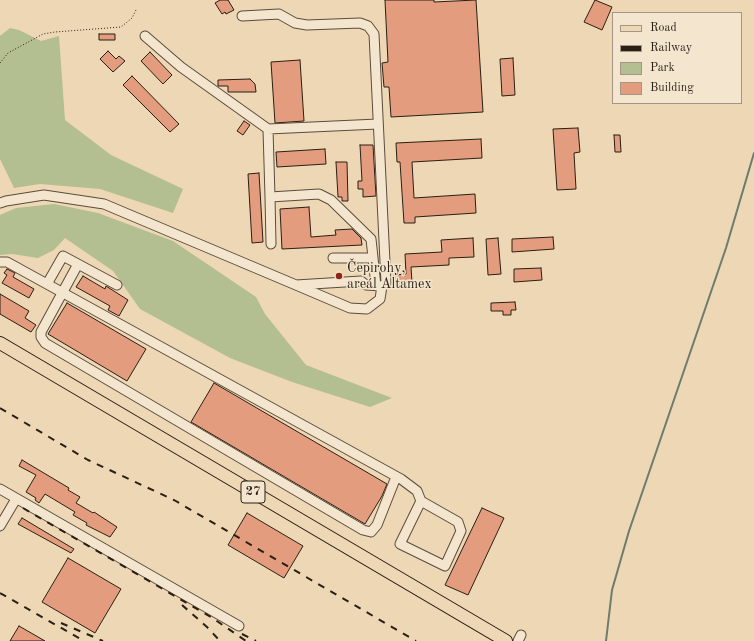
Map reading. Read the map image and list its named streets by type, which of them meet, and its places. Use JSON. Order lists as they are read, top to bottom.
{
  "streets": {
    "main road": ["27"]
  },
  "places": ["Čepirohy, areál Altamex"],
  "legend": [
    "Road",
    "Railway",
    "Park",
    "Building"
  ]
}
